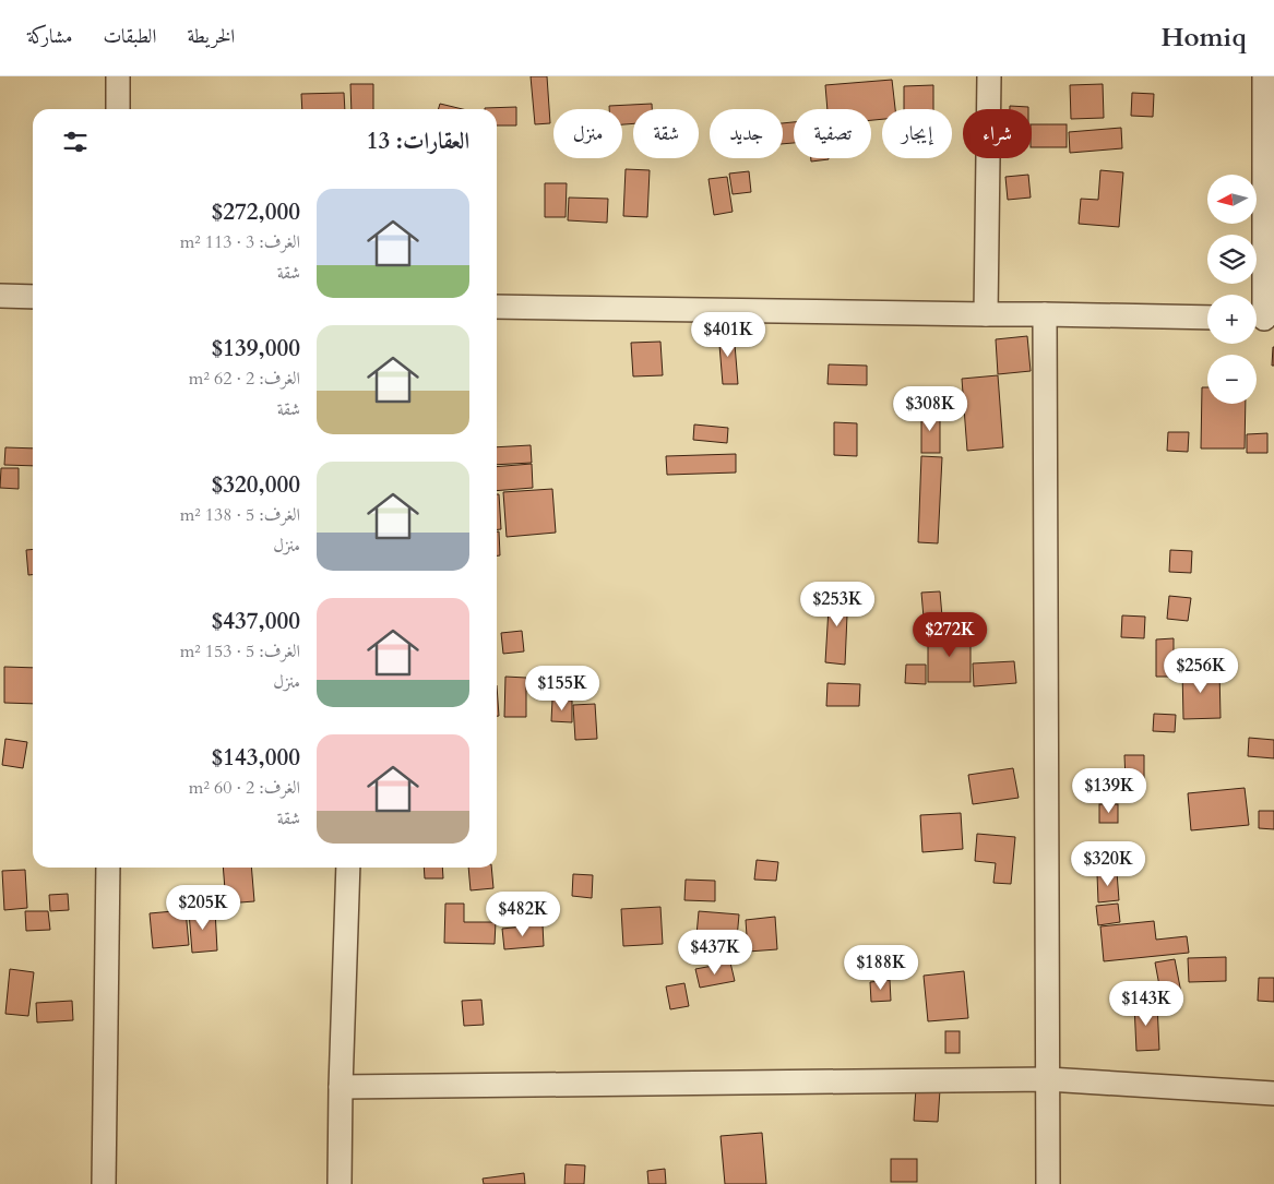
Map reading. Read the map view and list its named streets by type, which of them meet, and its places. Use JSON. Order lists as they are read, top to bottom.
{
  "north": "left",
  "page": {
    "header": "Homiq",
    "nav": ["الخريطة", "الطبقات", "مشاركة"],
    "chip": [
      "شراء",
      "إيجار",
      "تصفية",
      "جديد",
      "شقة",
      "منزل"
    ],
    "heading": "العقارات: 13",
    "map_buttons": ["+", "−"],
    "list": [
      {
        "name": "$272,000",
        "note": "الغرف: 3 · 113 m² · شقة"
      },
      {
        "name": "$139,000",
        "note": "الغرف: 2 · 62 m² · شقة"
      },
      {
        "name": "$320,000",
        "note": "الغرف: 5 · 138 m² · منزل"
      },
      {
        "name": "$437,000",
        "note": "الغرف: 5 · 153 m² · منزل"
      },
      {
        "name": "$143,000",
        "note": "الغرف: 2 · 60 m² · شقة"
      }
    ],
    "price": [
      "$401K",
      "$308K",
      "$253K",
      "$272K",
      "$256K",
      "$155K",
      "$139K",
      "$320K",
      "$205K",
      "$482K",
      "$437K",
      "$188K",
      "$143K"
    ]
  }
}
